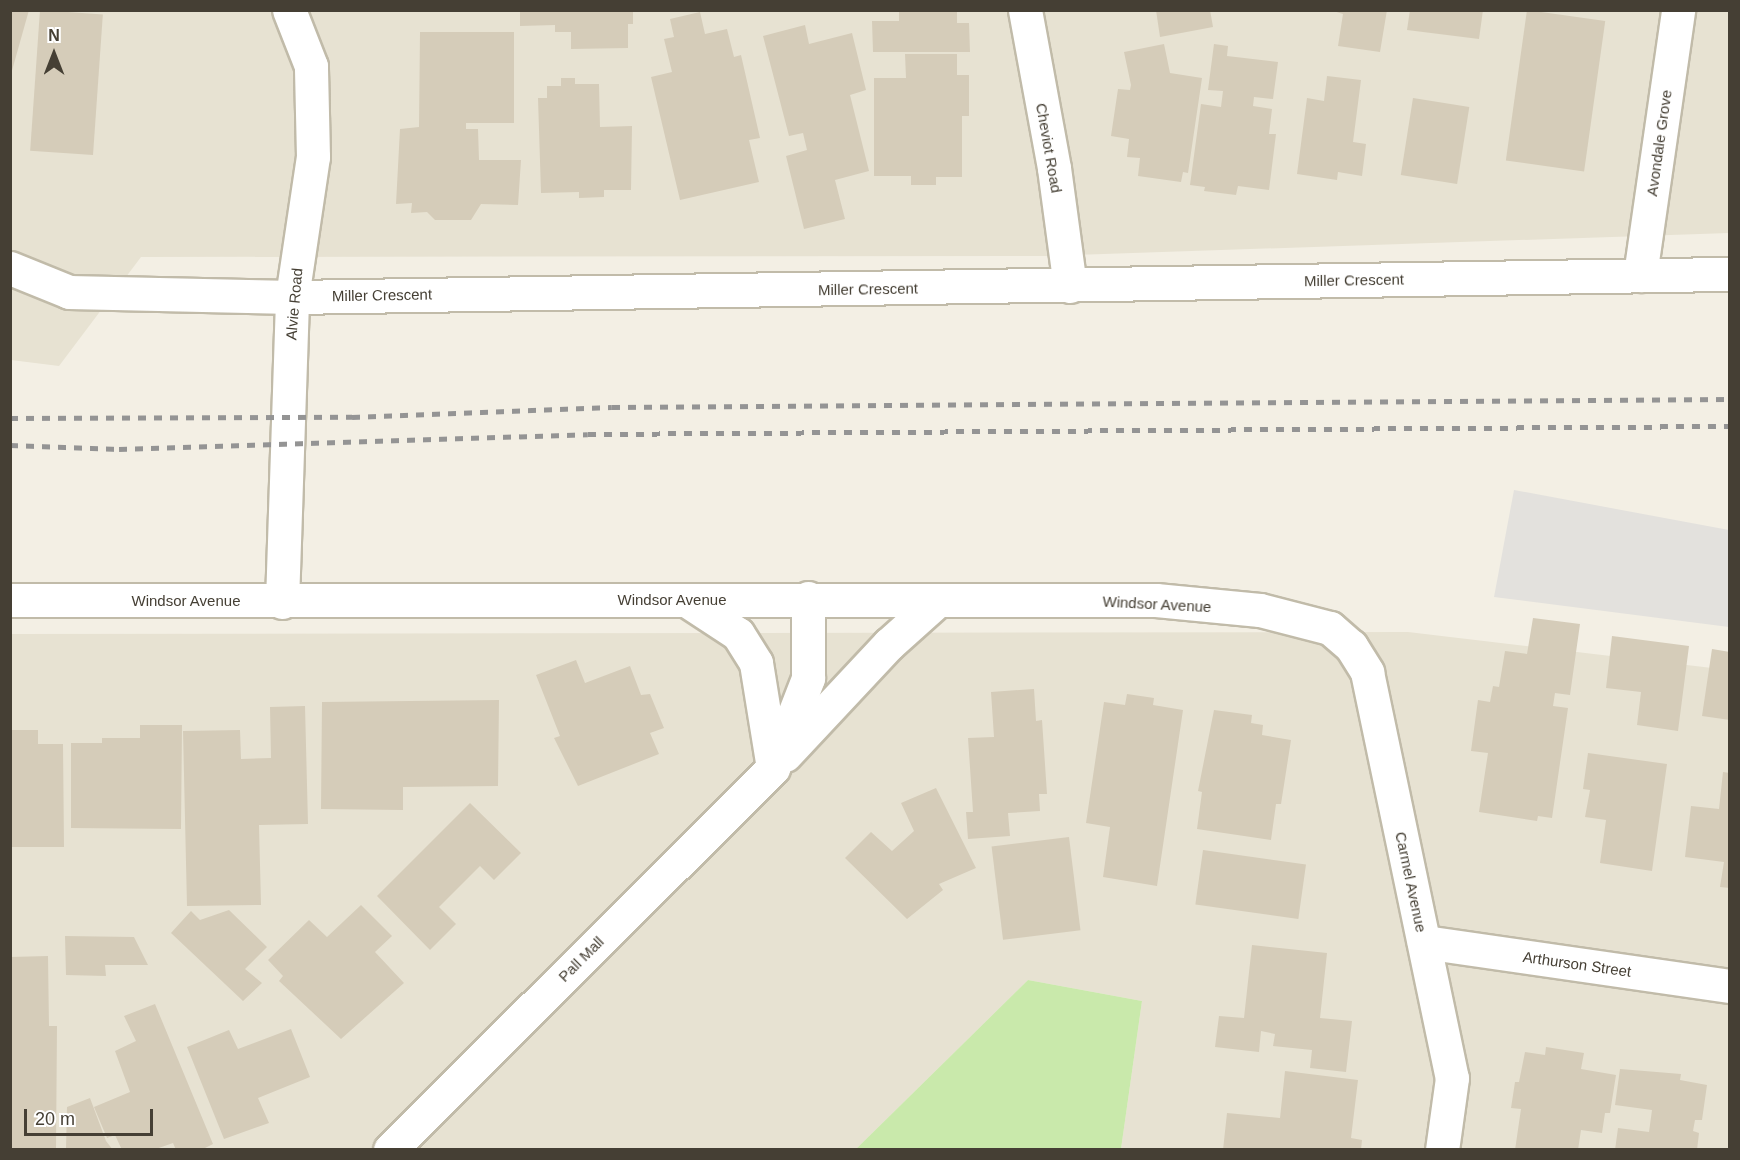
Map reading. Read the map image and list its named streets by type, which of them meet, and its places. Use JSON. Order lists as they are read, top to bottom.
{
  "streets": {
    "street": [
      "Avondale Grove",
      "Cheviot Road",
      "Miller Crescent",
      "Alvie Road",
      "Windsor Avenue",
      "Carmel Avenue",
      "Pall Mall",
      "Arthurson Street"
    ]
  },
  "crossings": [
    ["Avondale Grove", "Miller Crescent"],
    ["Cheviot Road", "Miller Crescent"],
    ["Miller Crescent", "Alvie Road"],
    ["Alvie Road", "Windsor Avenue"],
    ["Windsor Avenue", "Carmel Avenue"],
    ["Windsor Avenue", "Pall Mall"],
    ["Carmel Avenue", "Arthurson Street"]
  ],
  "scale_bar": "20 m",
  "north": "top"
}
